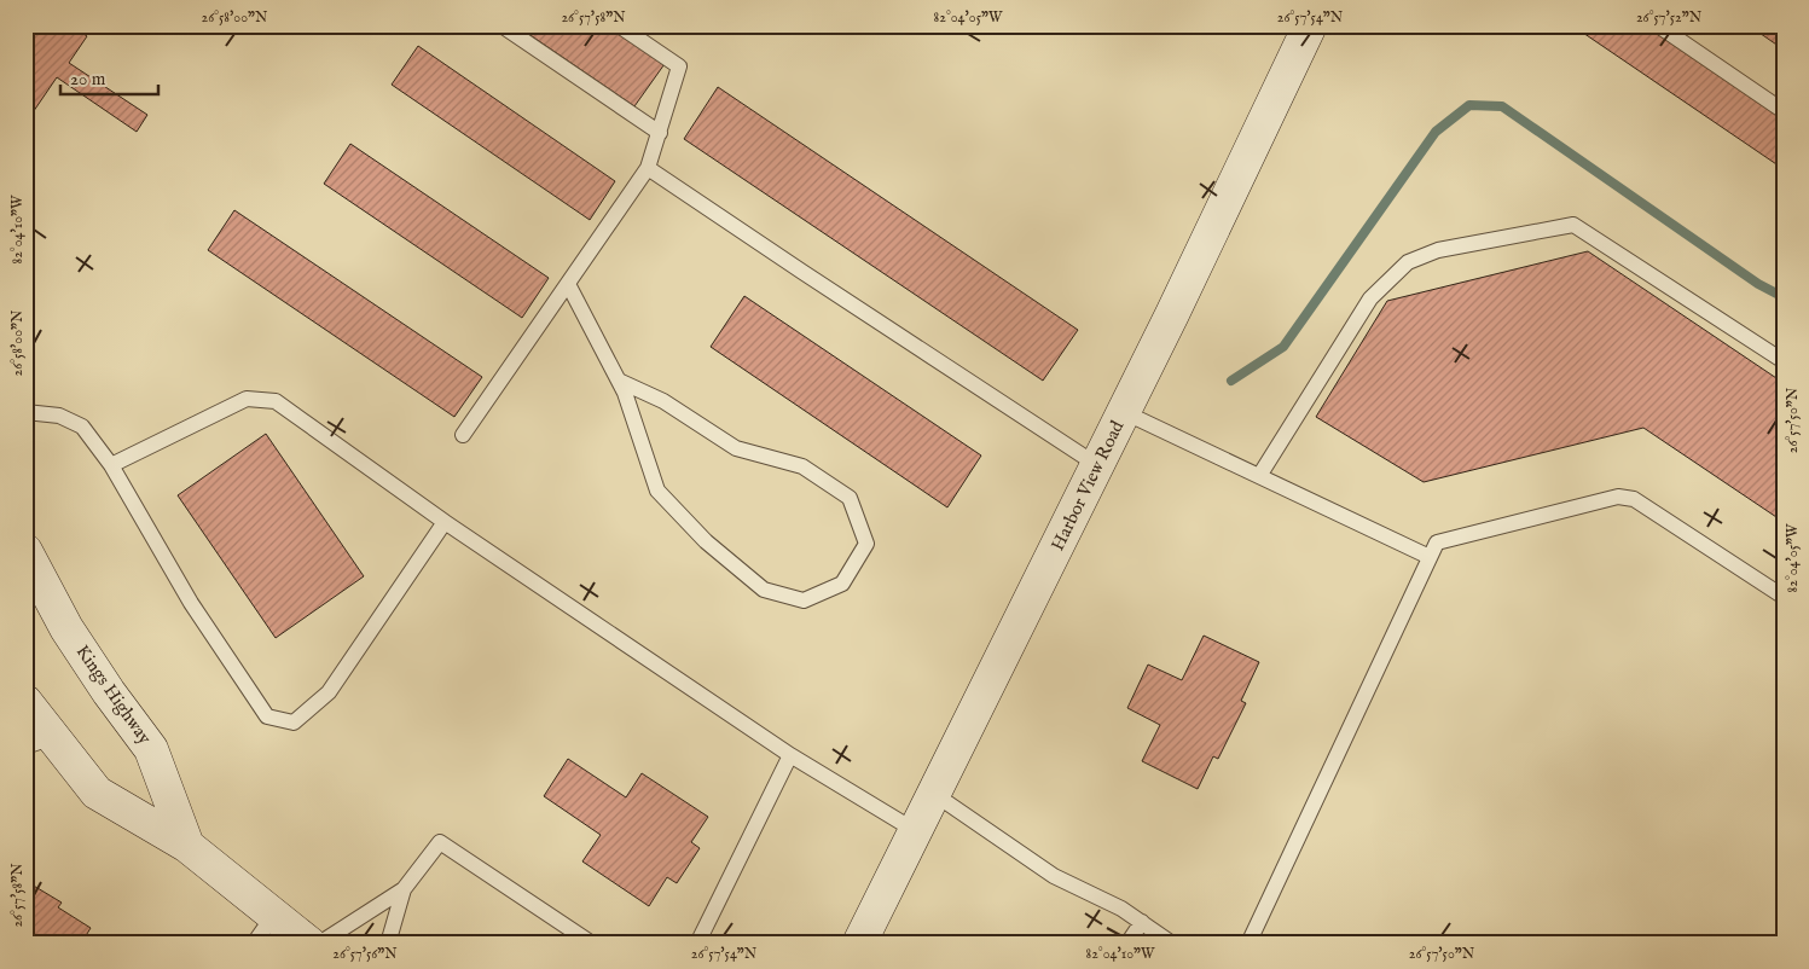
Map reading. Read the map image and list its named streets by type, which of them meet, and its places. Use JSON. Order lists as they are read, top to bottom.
{
  "streets": {
    "main road": ["Harbor View Road", "Kings Highway"]
  },
  "scale_bar": "20 m",
  "coordinates": [
    "26°58'00\"N",
    "26°57'58\"N",
    "82°04'05\"W",
    "26°57'54\"N",
    "26°57'52\"N",
    "82°04'10\"W",
    "26°57'50\"N",
    "26°57'56\"N"
  ]
}
